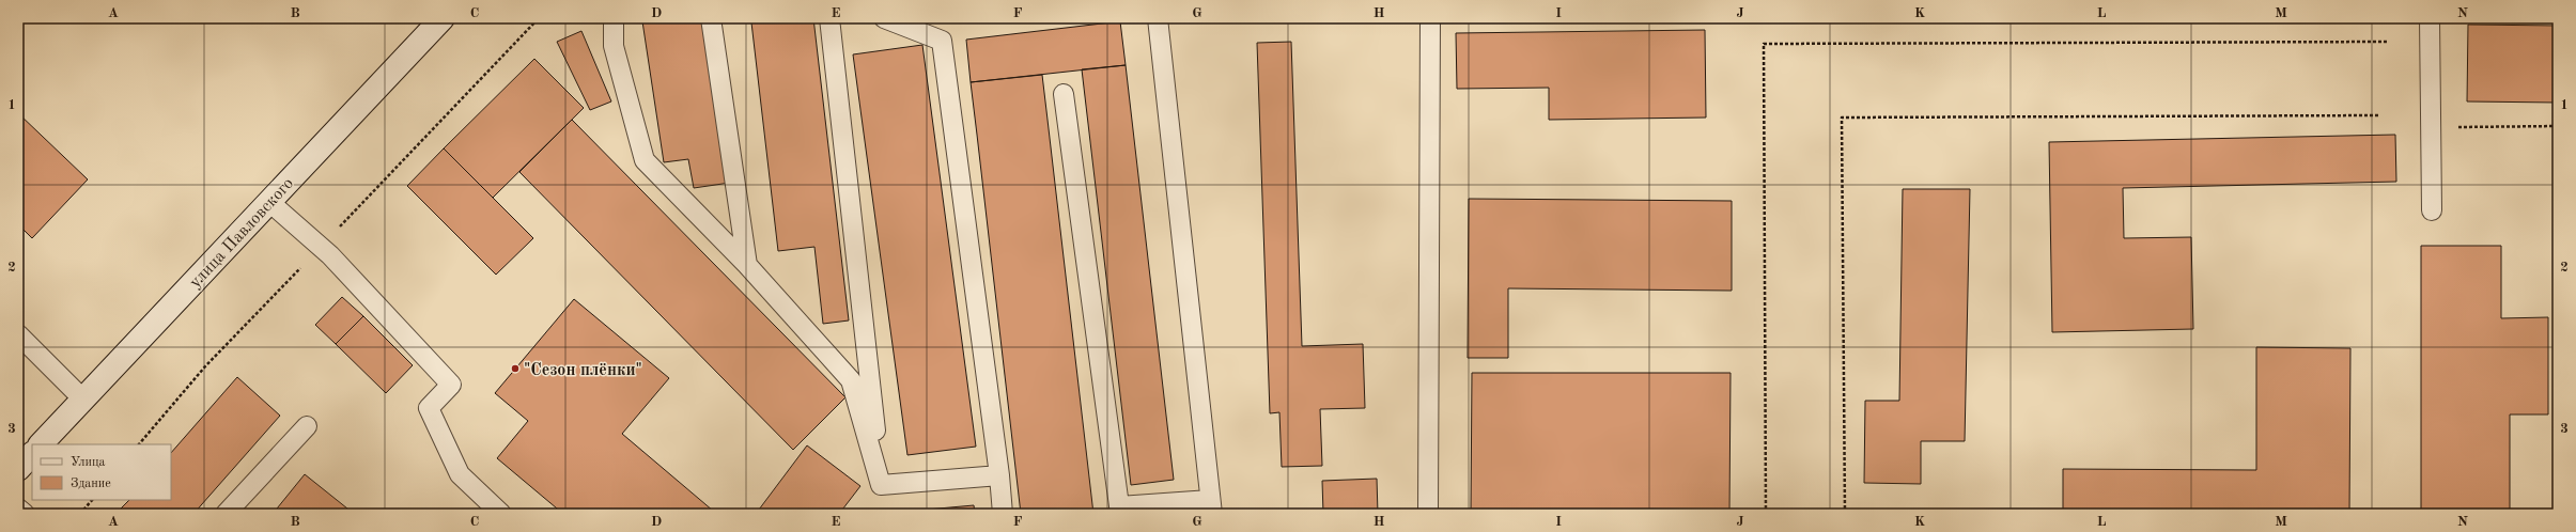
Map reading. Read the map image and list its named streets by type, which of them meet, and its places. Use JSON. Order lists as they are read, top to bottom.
{
  "streets": {
    "street": ["улица Павловского"]
  },
  "places": ["\"Сезон плёнки\""],
  "legend": ["Улица", "Здание"],
  "grid": {
    "columns": [
      "A",
      "B",
      "C",
      "D",
      "E",
      "F",
      "G",
      "H",
      "I",
      "J",
      "K",
      "L",
      "M",
      "N"
    ],
    "rows": ["1", "2", "3"]
  }
}
